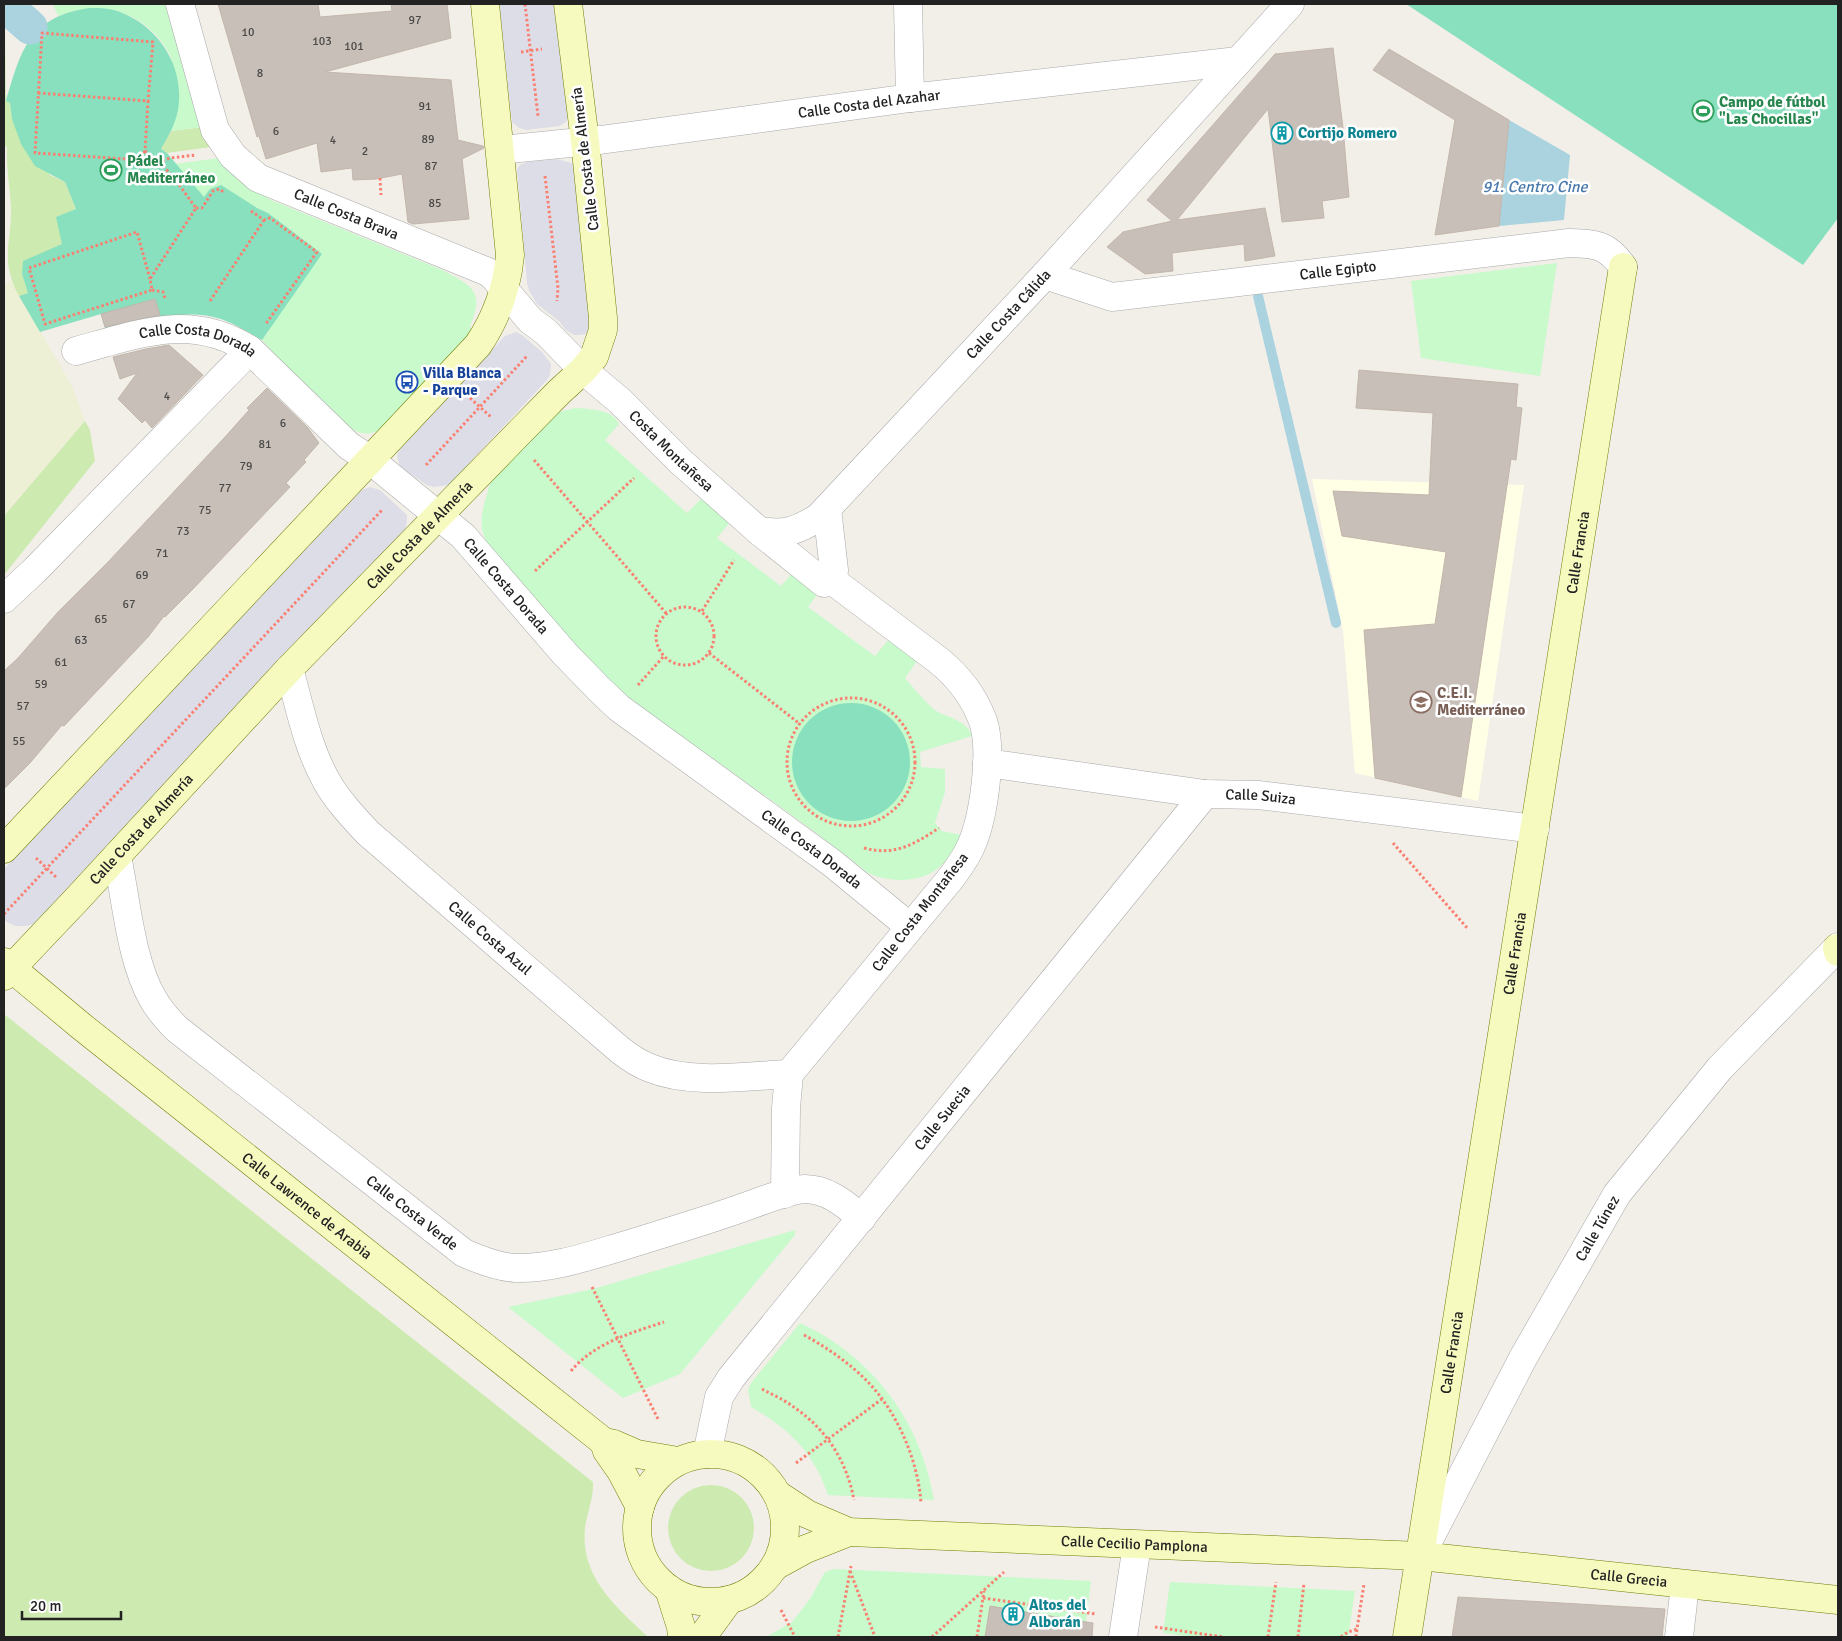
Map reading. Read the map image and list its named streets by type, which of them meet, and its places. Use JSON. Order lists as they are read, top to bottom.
{
  "streets": {
    "street": [
      "Calle Costa del Azahar",
      "Calle Costa de Almería",
      "Calle Costa Brava",
      "Calle Egipto",
      "Calle Costa Cálida",
      "Calle Costa Dorada",
      "Costa Montañesa",
      "Calle Francia",
      "Calle Suiza",
      "Calle Costa Montañesa",
      "Calle Costa Azul",
      "Calle Suecia",
      "Calle Lawrence de Arabia",
      "Calle Costa Verde",
      "Calle Túnez",
      "Calle Cecilio Pamplona",
      "Calle Grecia"
    ]
  },
  "crossings": [
    ["Calle Costa del Azahar", "Calle Costa de Almería"],
    ["Calle Costa del Azahar", "Calle Costa Cálida"],
    ["Calle Costa de Almería", "Calle Costa Brava"],
    ["Calle Costa de Almería", "Calle Costa Dorada"],
    ["Calle Costa de Almería", "Costa Montañesa"],
    ["Calle Costa de Almería", "Calle Costa Azul"],
    ["Calle Costa de Almería", "Calle Lawrence de Arabia"],
    ["Calle Costa de Almería", "Calle Costa Verde"],
    ["Calle Costa Brava", "Costa Montañesa"],
    ["Calle Egipto", "Calle Costa Cálida"],
    ["Calle Egipto", "Calle Francia"],
    ["Calle Costa Cálida", "Costa Montañesa"],
    ["Calle Costa Cálida", "Calle Costa Montañesa"],
    ["Calle Costa Dorada", "Calle Costa Montañesa"],
    ["Costa Montañesa", "Calle Costa Montañesa"],
    ["Calle Francia", "Calle Suiza"],
    ["Calle Francia", "Calle Túnez"],
    ["Calle Francia", "Calle Cecilio Pamplona"],
    ["Calle Francia", "Calle Grecia"],
    ["Calle Suiza", "Calle Costa Montañesa"],
    ["Calle Suiza", "Calle Suecia"],
    ["Calle Costa Montañesa", "Calle Costa Azul"],
    ["Calle Suecia", "Calle Lawrence de Arabia"],
    ["Calle Suecia", "Calle Costa Verde"],
    ["Calle Suecia", "Calle Cecilio Pamplona"],
    ["Calle Lawrence de Arabia", "Calle Cecilio Pamplona"],
    ["Calle Túnez", "Calle Cecilio Pamplona"],
    ["Calle Túnez", "Calle Grecia"],
    ["Calle Cecilio Pamplona", "Calle Grecia"]
  ],
  "water": ["91. Centro Cine"],
  "places": {
    "sports": ["Campo de fútbol \"Las Chocillas\"", "Pádel Mediterráneo"],
    "building": ["Cortijo Romero", "Altos del Alborán"],
    "bus stop": ["Villa Blanca - Parque"],
    "school or university": ["C.E.I. Mediterráneo"]
  },
  "house_numbers": [
    "97",
    "10",
    "103",
    "101",
    "8",
    "91",
    "6",
    "89",
    "4",
    "2",
    "87",
    "85",
    "4",
    "6",
    "81",
    "79",
    "77",
    "75",
    "73",
    "71",
    "69",
    "67",
    "65",
    "63",
    "61",
    "59",
    "57",
    "55"
  ],
  "scale_bar": "20 m"
}
